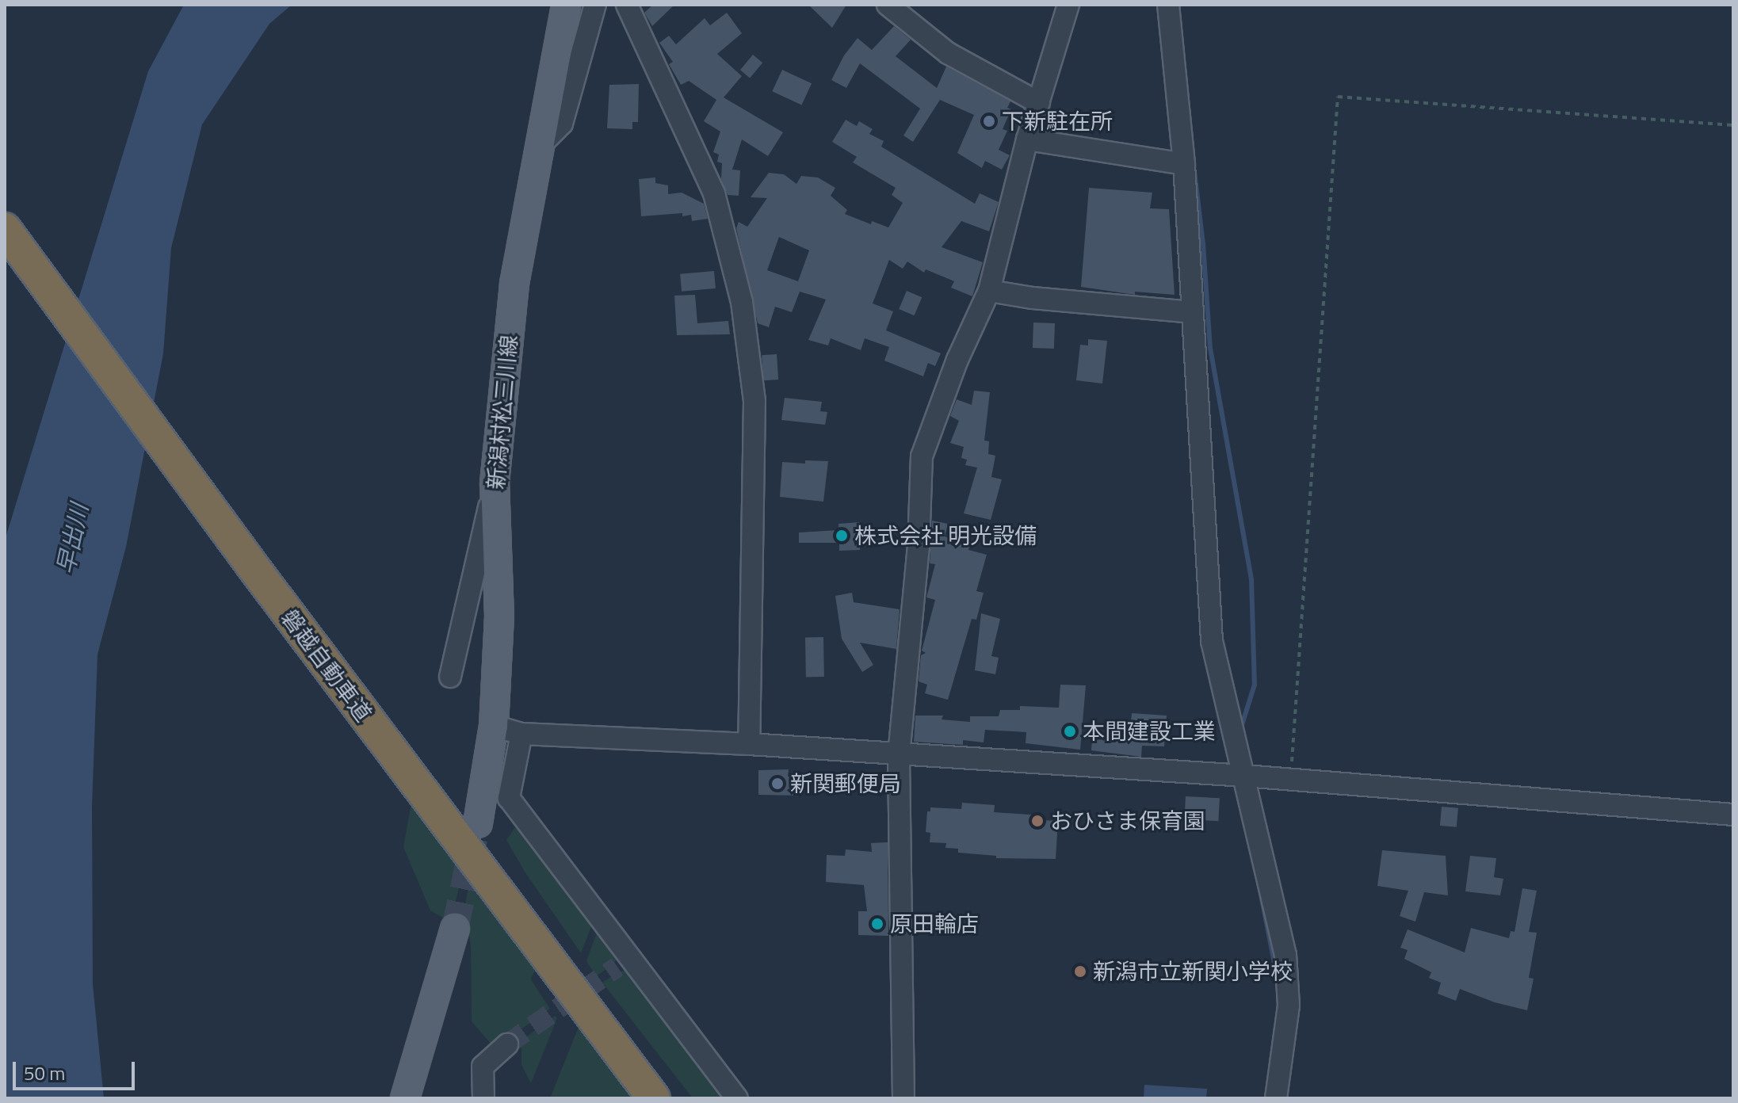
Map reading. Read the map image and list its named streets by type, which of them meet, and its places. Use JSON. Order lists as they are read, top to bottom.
{
  "streets": {
    "highway": ["磐越自動車道"],
    "main road": ["新潟村松三川線"]
  },
  "water": ["早出川"],
  "places": [
    "下新駐在所",
    "株式会社 明光設備",
    "本間建設工業",
    "新関郵便局",
    "おひさま保育園",
    "原田輪店",
    "新潟市立新関小学校"
  ],
  "scale_bar": "50 m"
}
